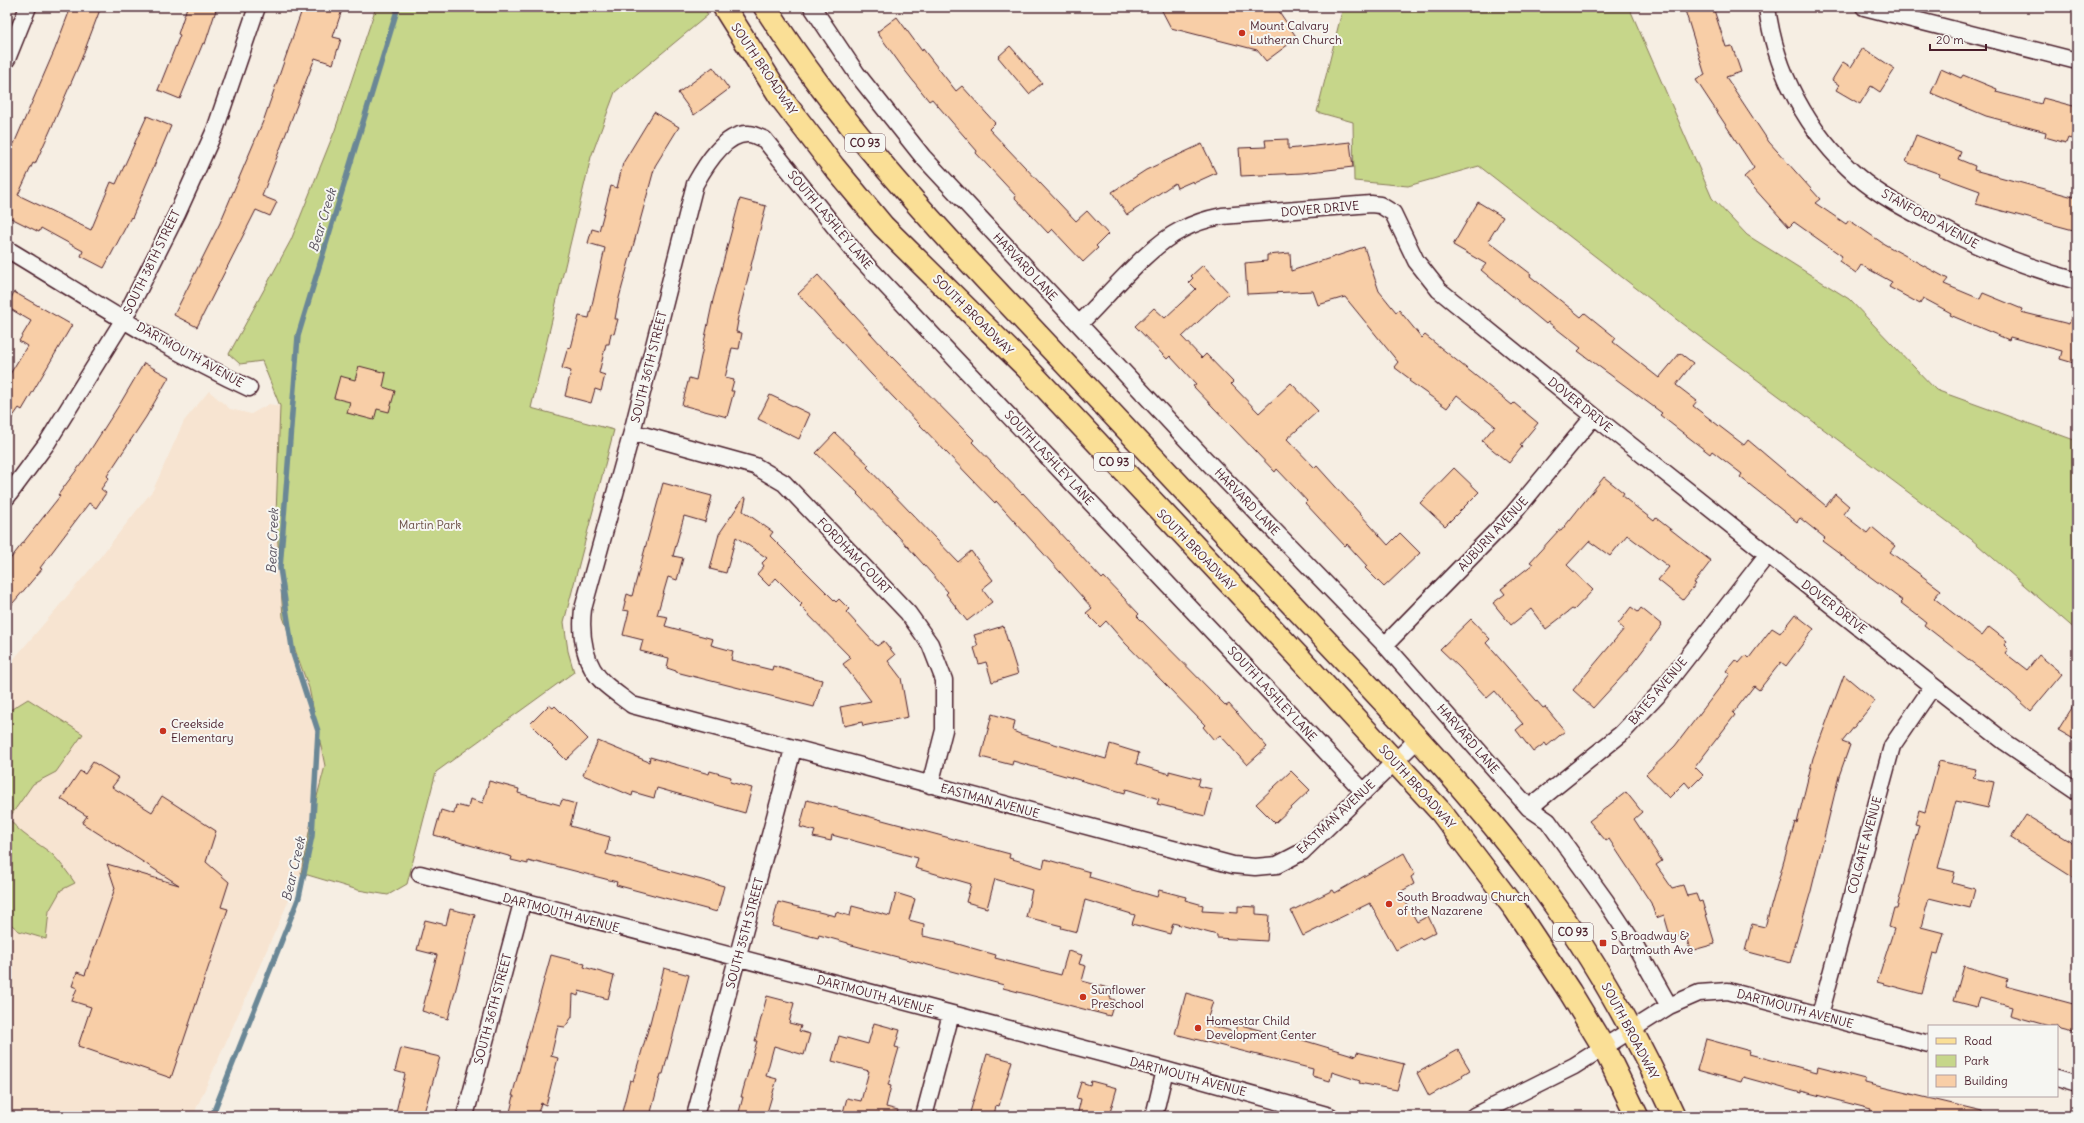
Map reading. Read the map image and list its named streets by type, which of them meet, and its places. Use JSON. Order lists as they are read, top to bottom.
{
  "streets": {
    "main road": ["SOUTH BROADWAY", "CO 93"],
    "street": [
      "DOVER DRIVE",
      "STANFORD AVENUE",
      "SOUTH LASHLEY LANE",
      "SOUTH 38TH STREET",
      "HARVARD LANE",
      "DARTMOUTH AVENUE",
      "SOUTH 36TH STREET",
      "AUBURN AVENUE",
      "FORDHAM COURT",
      "BATES AVENUE",
      "EASTMAN AVENUE",
      "COLGATE AVENUE",
      "SOUTH 35TH STREET"
    ]
  },
  "crossings": [
    ["SOUTH BROADWAY", "DARTMOUTH AVENUE"],
    ["SOUTH BROADWAY", "EASTMAN AVENUE"],
    ["DOVER DRIVE", "HARVARD LANE"],
    ["DOVER DRIVE", "AUBURN AVENUE"],
    ["DOVER DRIVE", "BATES AVENUE"],
    ["DOVER DRIVE", "COLGATE AVENUE"],
    ["SOUTH LASHLEY LANE", "SOUTH 36TH STREET"],
    ["SOUTH LASHLEY LANE", "EASTMAN AVENUE"],
    ["SOUTH 38TH STREET", "DARTMOUTH AVENUE"],
    ["HARVARD LANE", "DARTMOUTH AVENUE"],
    ["HARVARD LANE", "AUBURN AVENUE"],
    ["HARVARD LANE", "BATES AVENUE"],
    ["DARTMOUTH AVENUE", "SOUTH 36TH STREET"],
    ["DARTMOUTH AVENUE", "COLGATE AVENUE"],
    ["DARTMOUTH AVENUE", "SOUTH 35TH STREET"],
    ["SOUTH 36TH STREET", "FORDHAM COURT"],
    ["SOUTH 36TH STREET", "EASTMAN AVENUE"],
    ["FORDHAM COURT", "EASTMAN AVENUE"],
    ["EASTMAN AVENUE", "SOUTH 35TH STREET"]
  ],
  "water": ["Bear Creek"],
  "parks": ["Martin Park"],
  "places": {
    "other": [
      "Mount Calvary Lutheran Church",
      "Creekside Elementary",
      "South Broadway Church of the Nazarene",
      "Sunflower Preschool",
      "Homestar Child Development Center"
    ],
    "transit": ["S Broadway & Dartmouth Ave"]
  },
  "legend": ["Road", "Park", "Building"],
  "scale_bar": "20 m"
}
